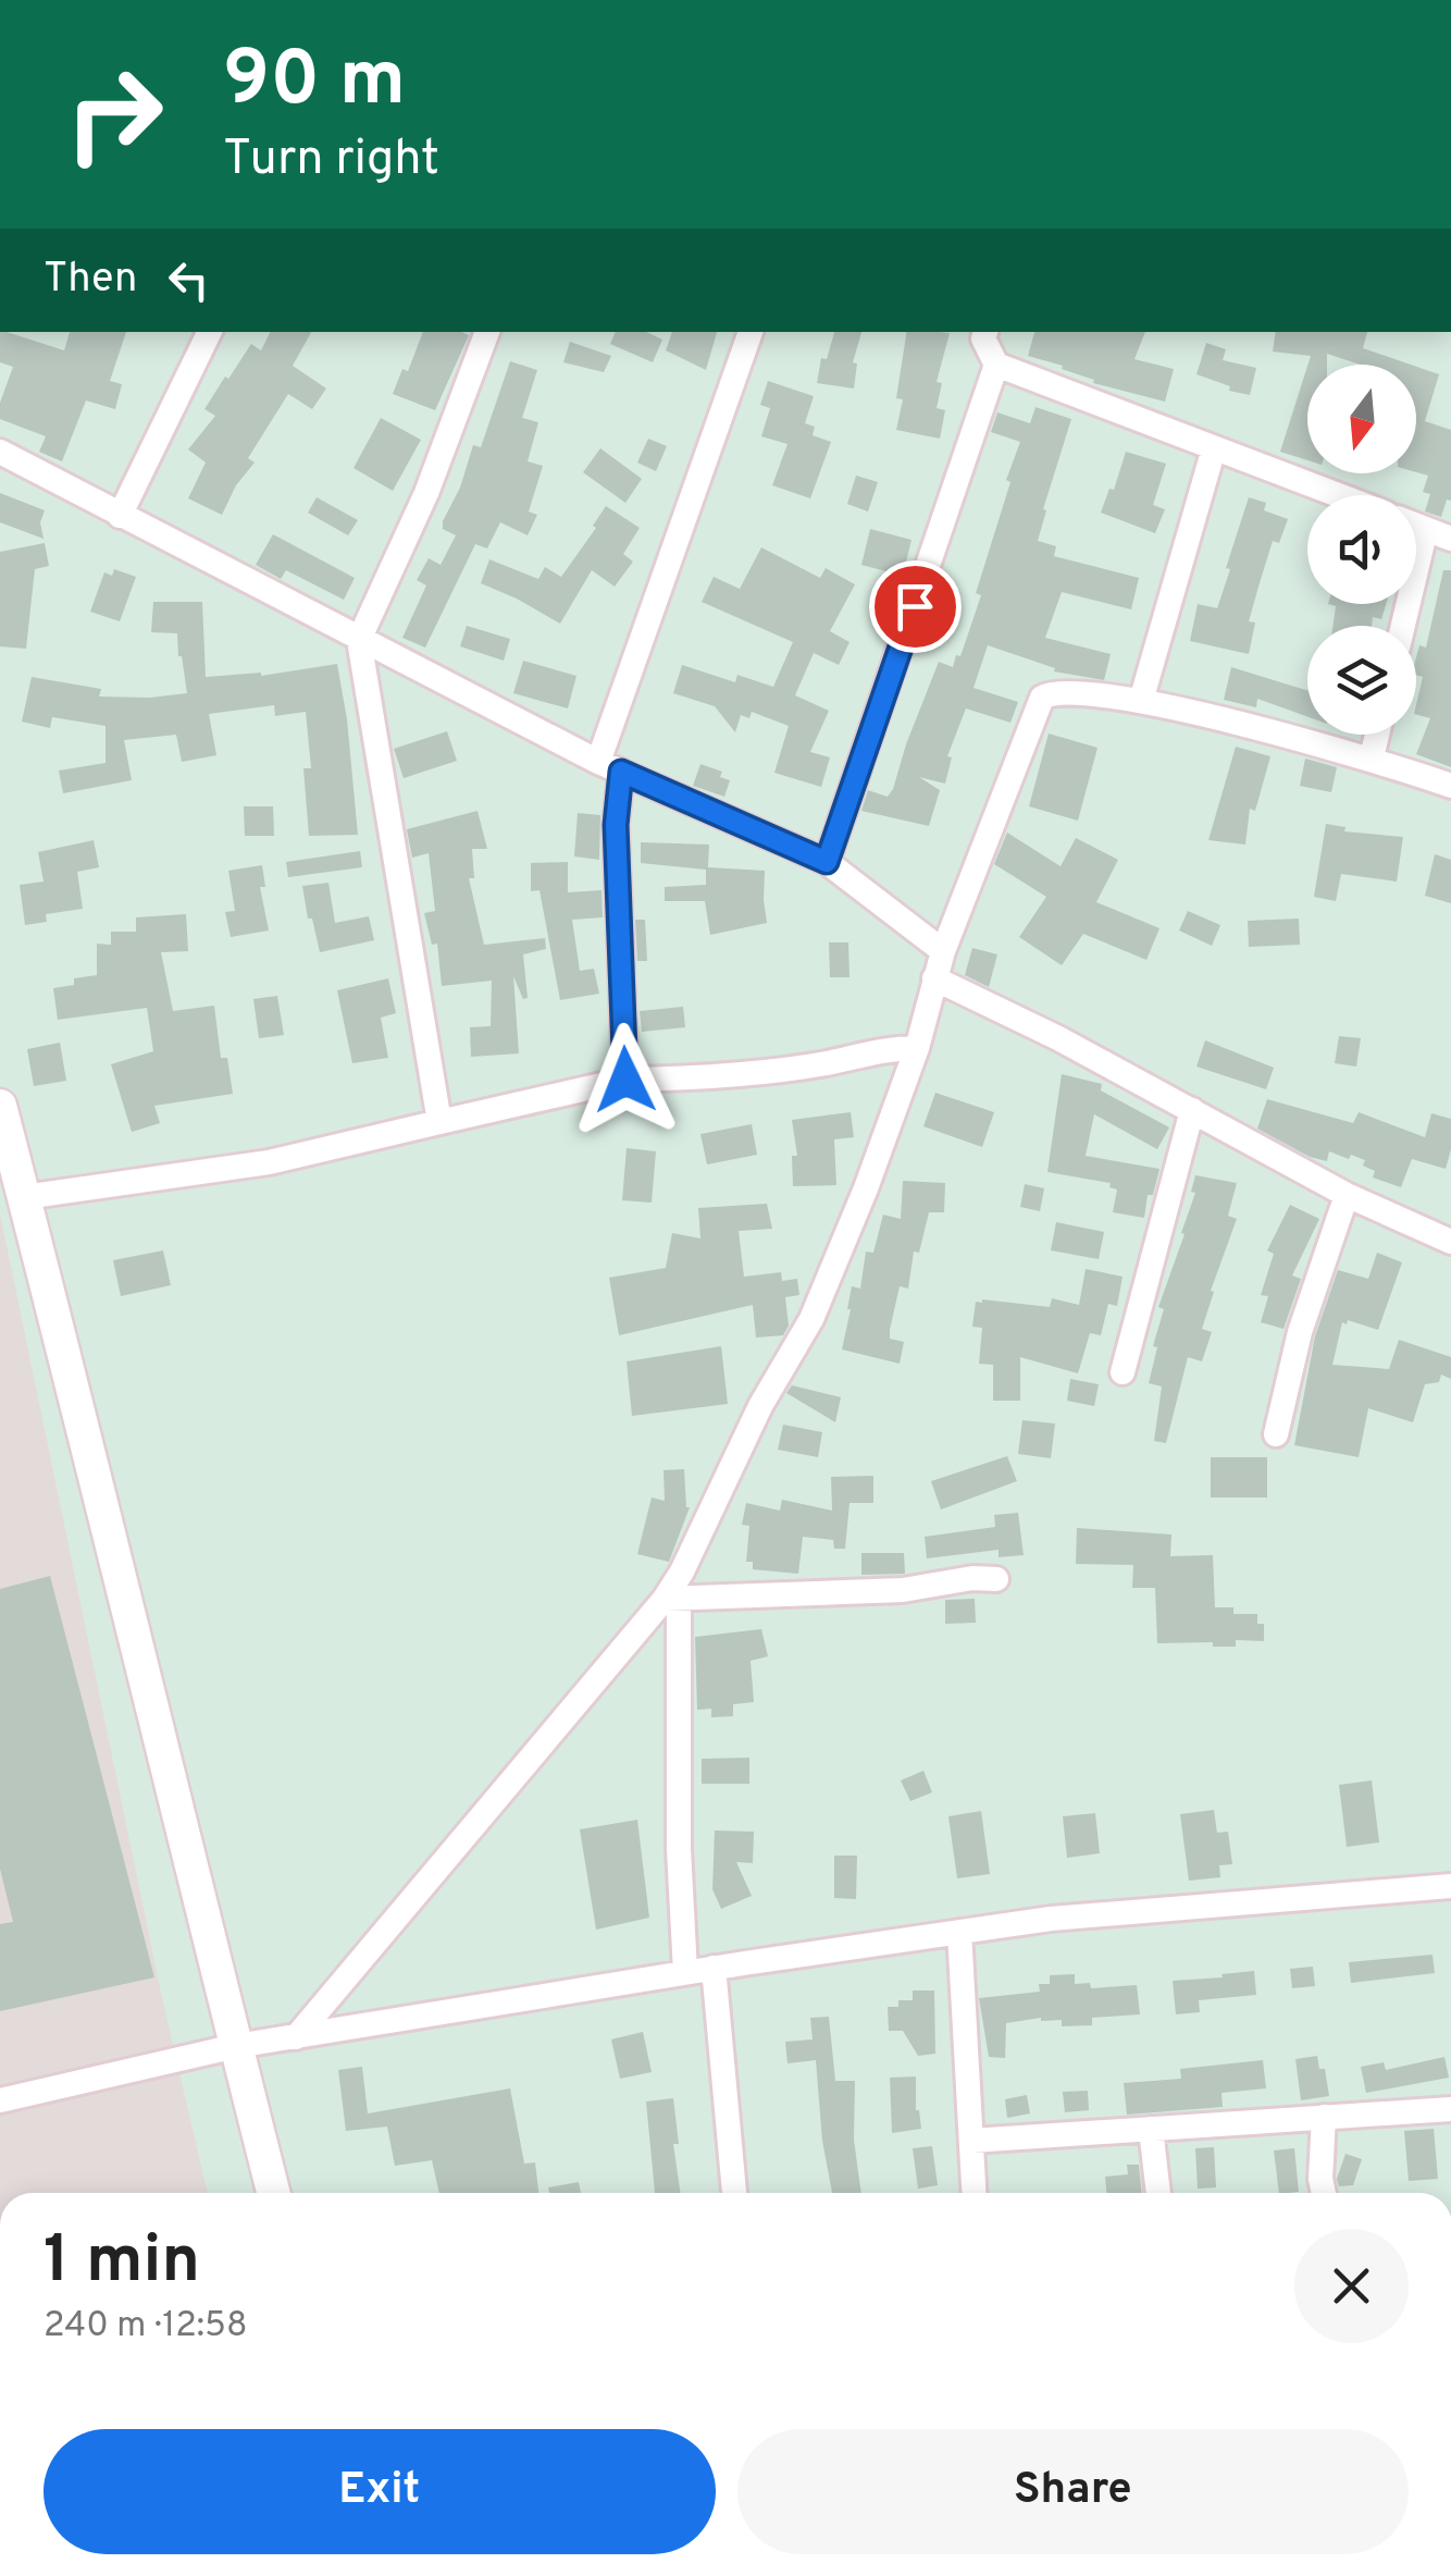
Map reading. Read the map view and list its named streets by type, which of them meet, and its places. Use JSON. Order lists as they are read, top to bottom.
{
  "north": "bottom",
  "page": {
    "turn": ["90 m", "Turn right"],
    "then": "Then",
    "heading": ["1 min", "240 m · 12:58"],
    "buttons": ["Exit", "Share"]
  }
}
